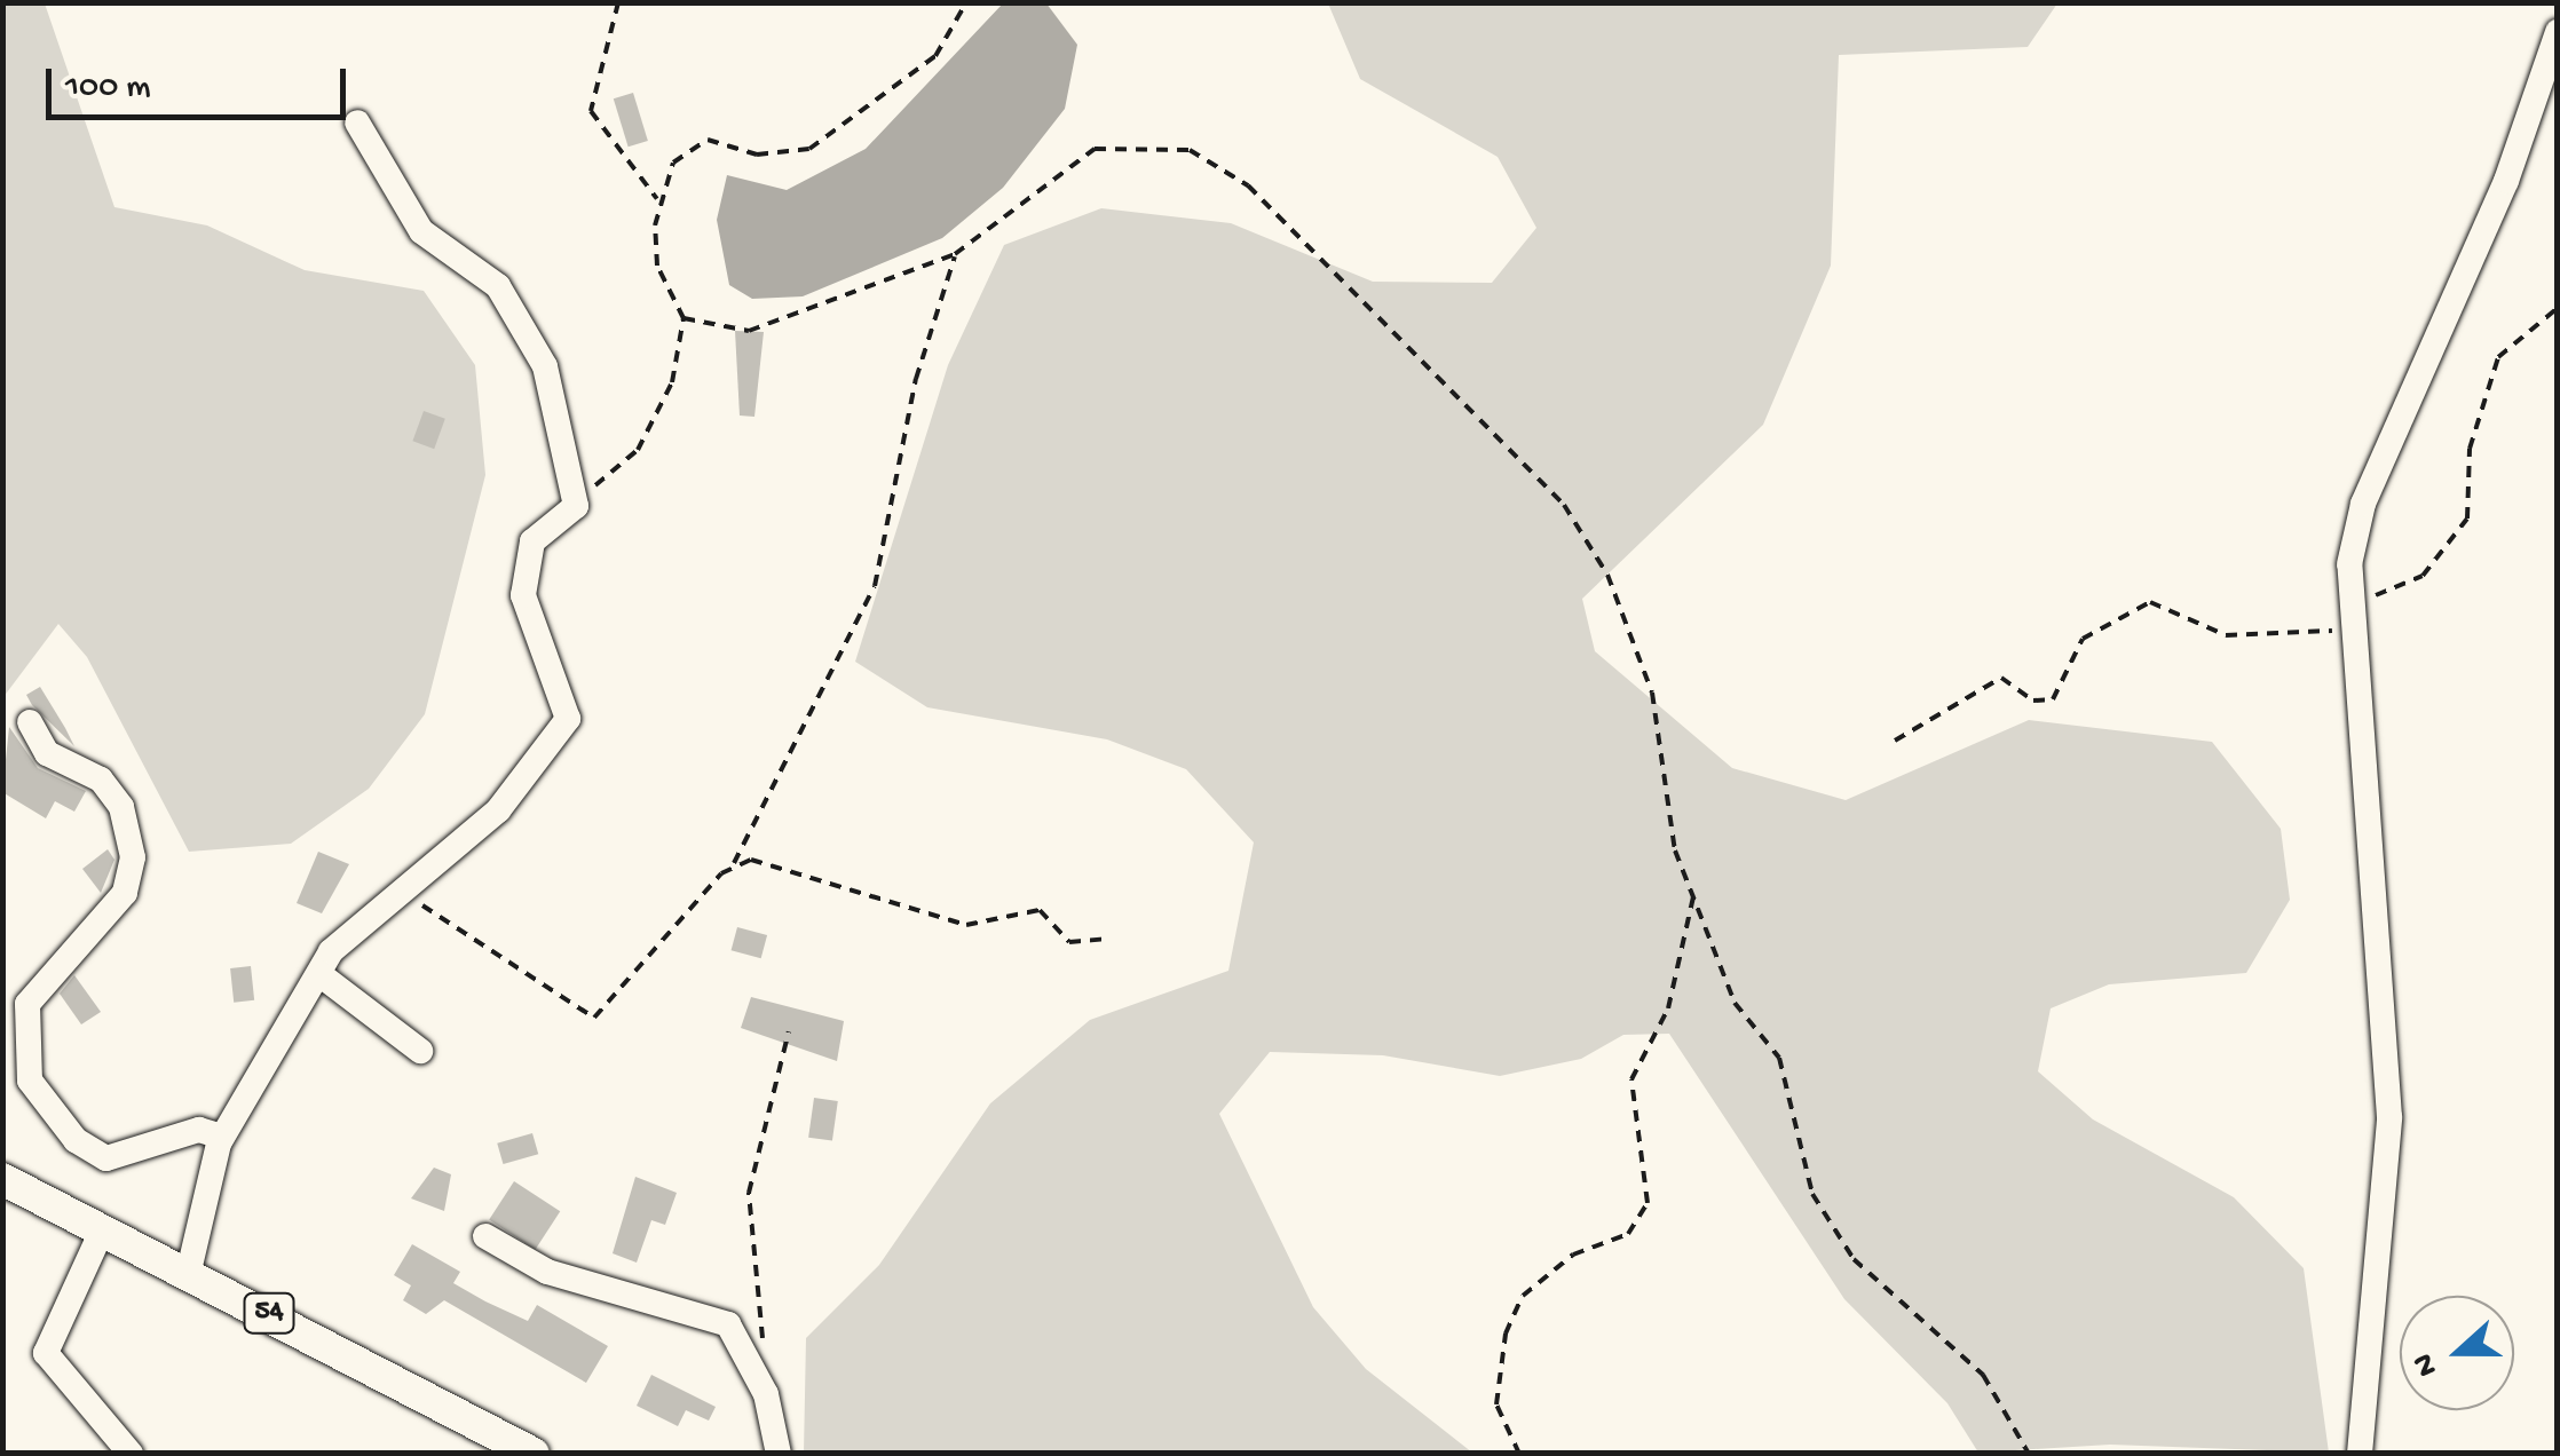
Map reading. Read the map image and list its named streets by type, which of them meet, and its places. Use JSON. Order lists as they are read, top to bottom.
{
  "streets": {
    "main road": ["54"]
  },
  "scale_bar": "100 m",
  "north": "left"
}
